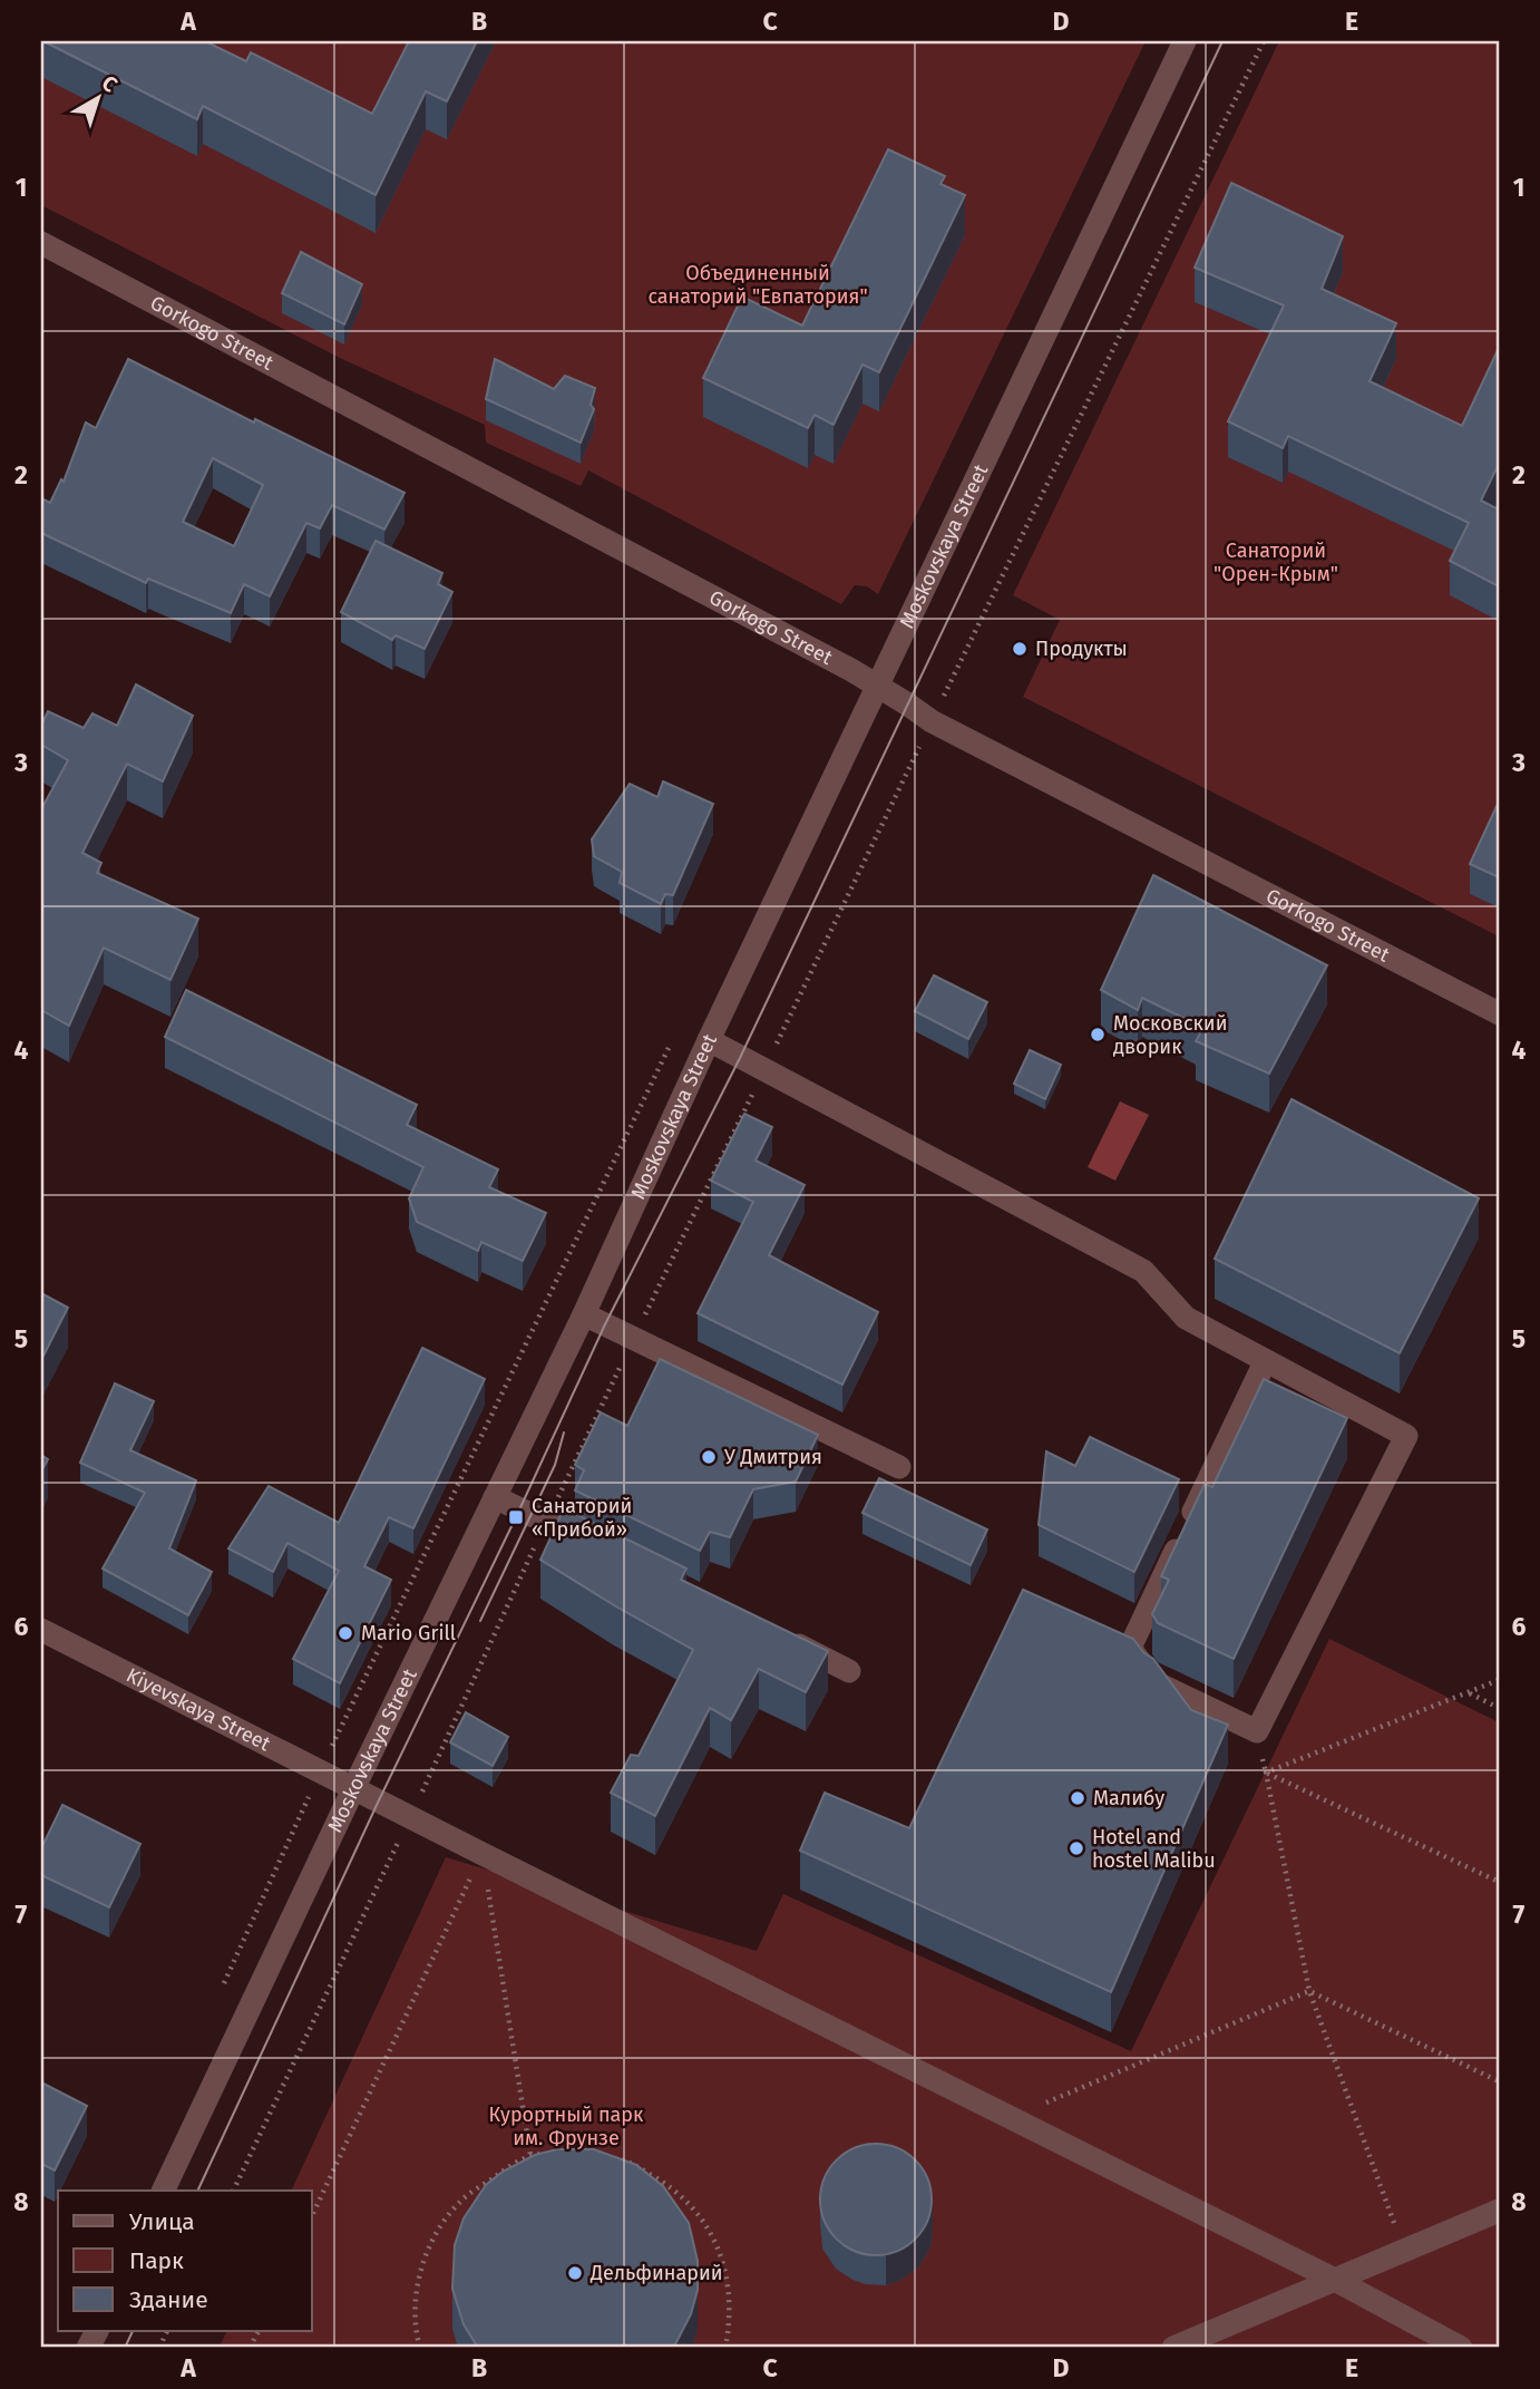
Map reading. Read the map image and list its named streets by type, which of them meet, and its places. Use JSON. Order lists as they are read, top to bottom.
{
  "streets": {
    "street": ["Gorkogo Street", "Moskovskaya Street", "Kiyevskaya Street"]
  },
  "crossings": [
    ["Gorkogo Street", "Moskovskaya Street"],
    ["Moskovskaya Street", "Kiyevskaya Street"]
  ],
  "parks": ["Объединенный санаторий \"Евпатория\"", "Санаторий \"Орен-Крым\"", "Курортный парк им. Фрунзе"],
  "places": {
    "other": [
      "Продукты",
      "Московский дворик",
      "У Дмитрия",
      "Mario Grill",
      "Малибу",
      "Hotel and hostel Malibu",
      "Дельфинарий"
    ],
    "transit": ["Санаторий «Прибой»"]
  },
  "legend": ["Улица", "Парк", "Здание"],
  "north": "top right",
  "grid": {
    "columns": [
      "A",
      "B",
      "C",
      "D",
      "E"
    ],
    "rows": [
      "1",
      "2",
      "3",
      "4",
      "5",
      "6",
      "7",
      "8"
    ]
  }
}
